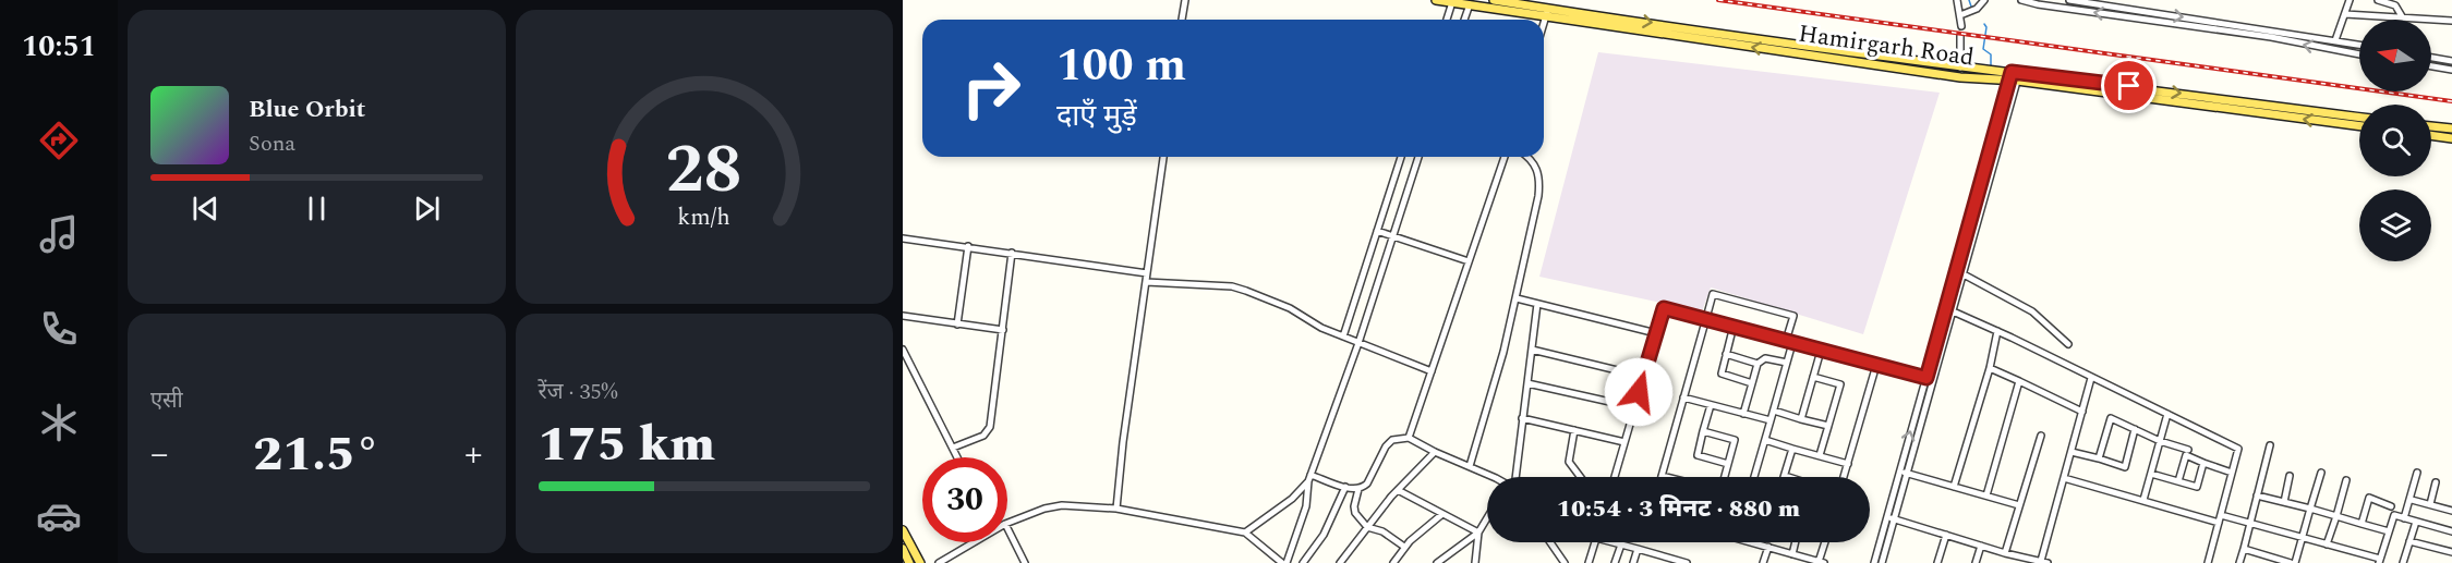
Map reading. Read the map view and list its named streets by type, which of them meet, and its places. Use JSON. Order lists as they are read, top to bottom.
{
  "streets": {
    "main road": ["Hamirgarh Road"]
  },
  "north": "left",
  "page": {
    "tabs": "10:51",
    "turn": ["100 m", "दाएँ मुड़ें"],
    "song": ["Blue Orbit", "Sona"],
    "tile": [
      "एसी",
      ["रेंज · 35%", "175 km"]
    ],
    "heat": ["−", "21.5°", "+"],
    "limit": "30",
    "trip": "10:54 · 3 मिनट · 880 m",
    "gauge": ["28", "km/h"]
  }
}
